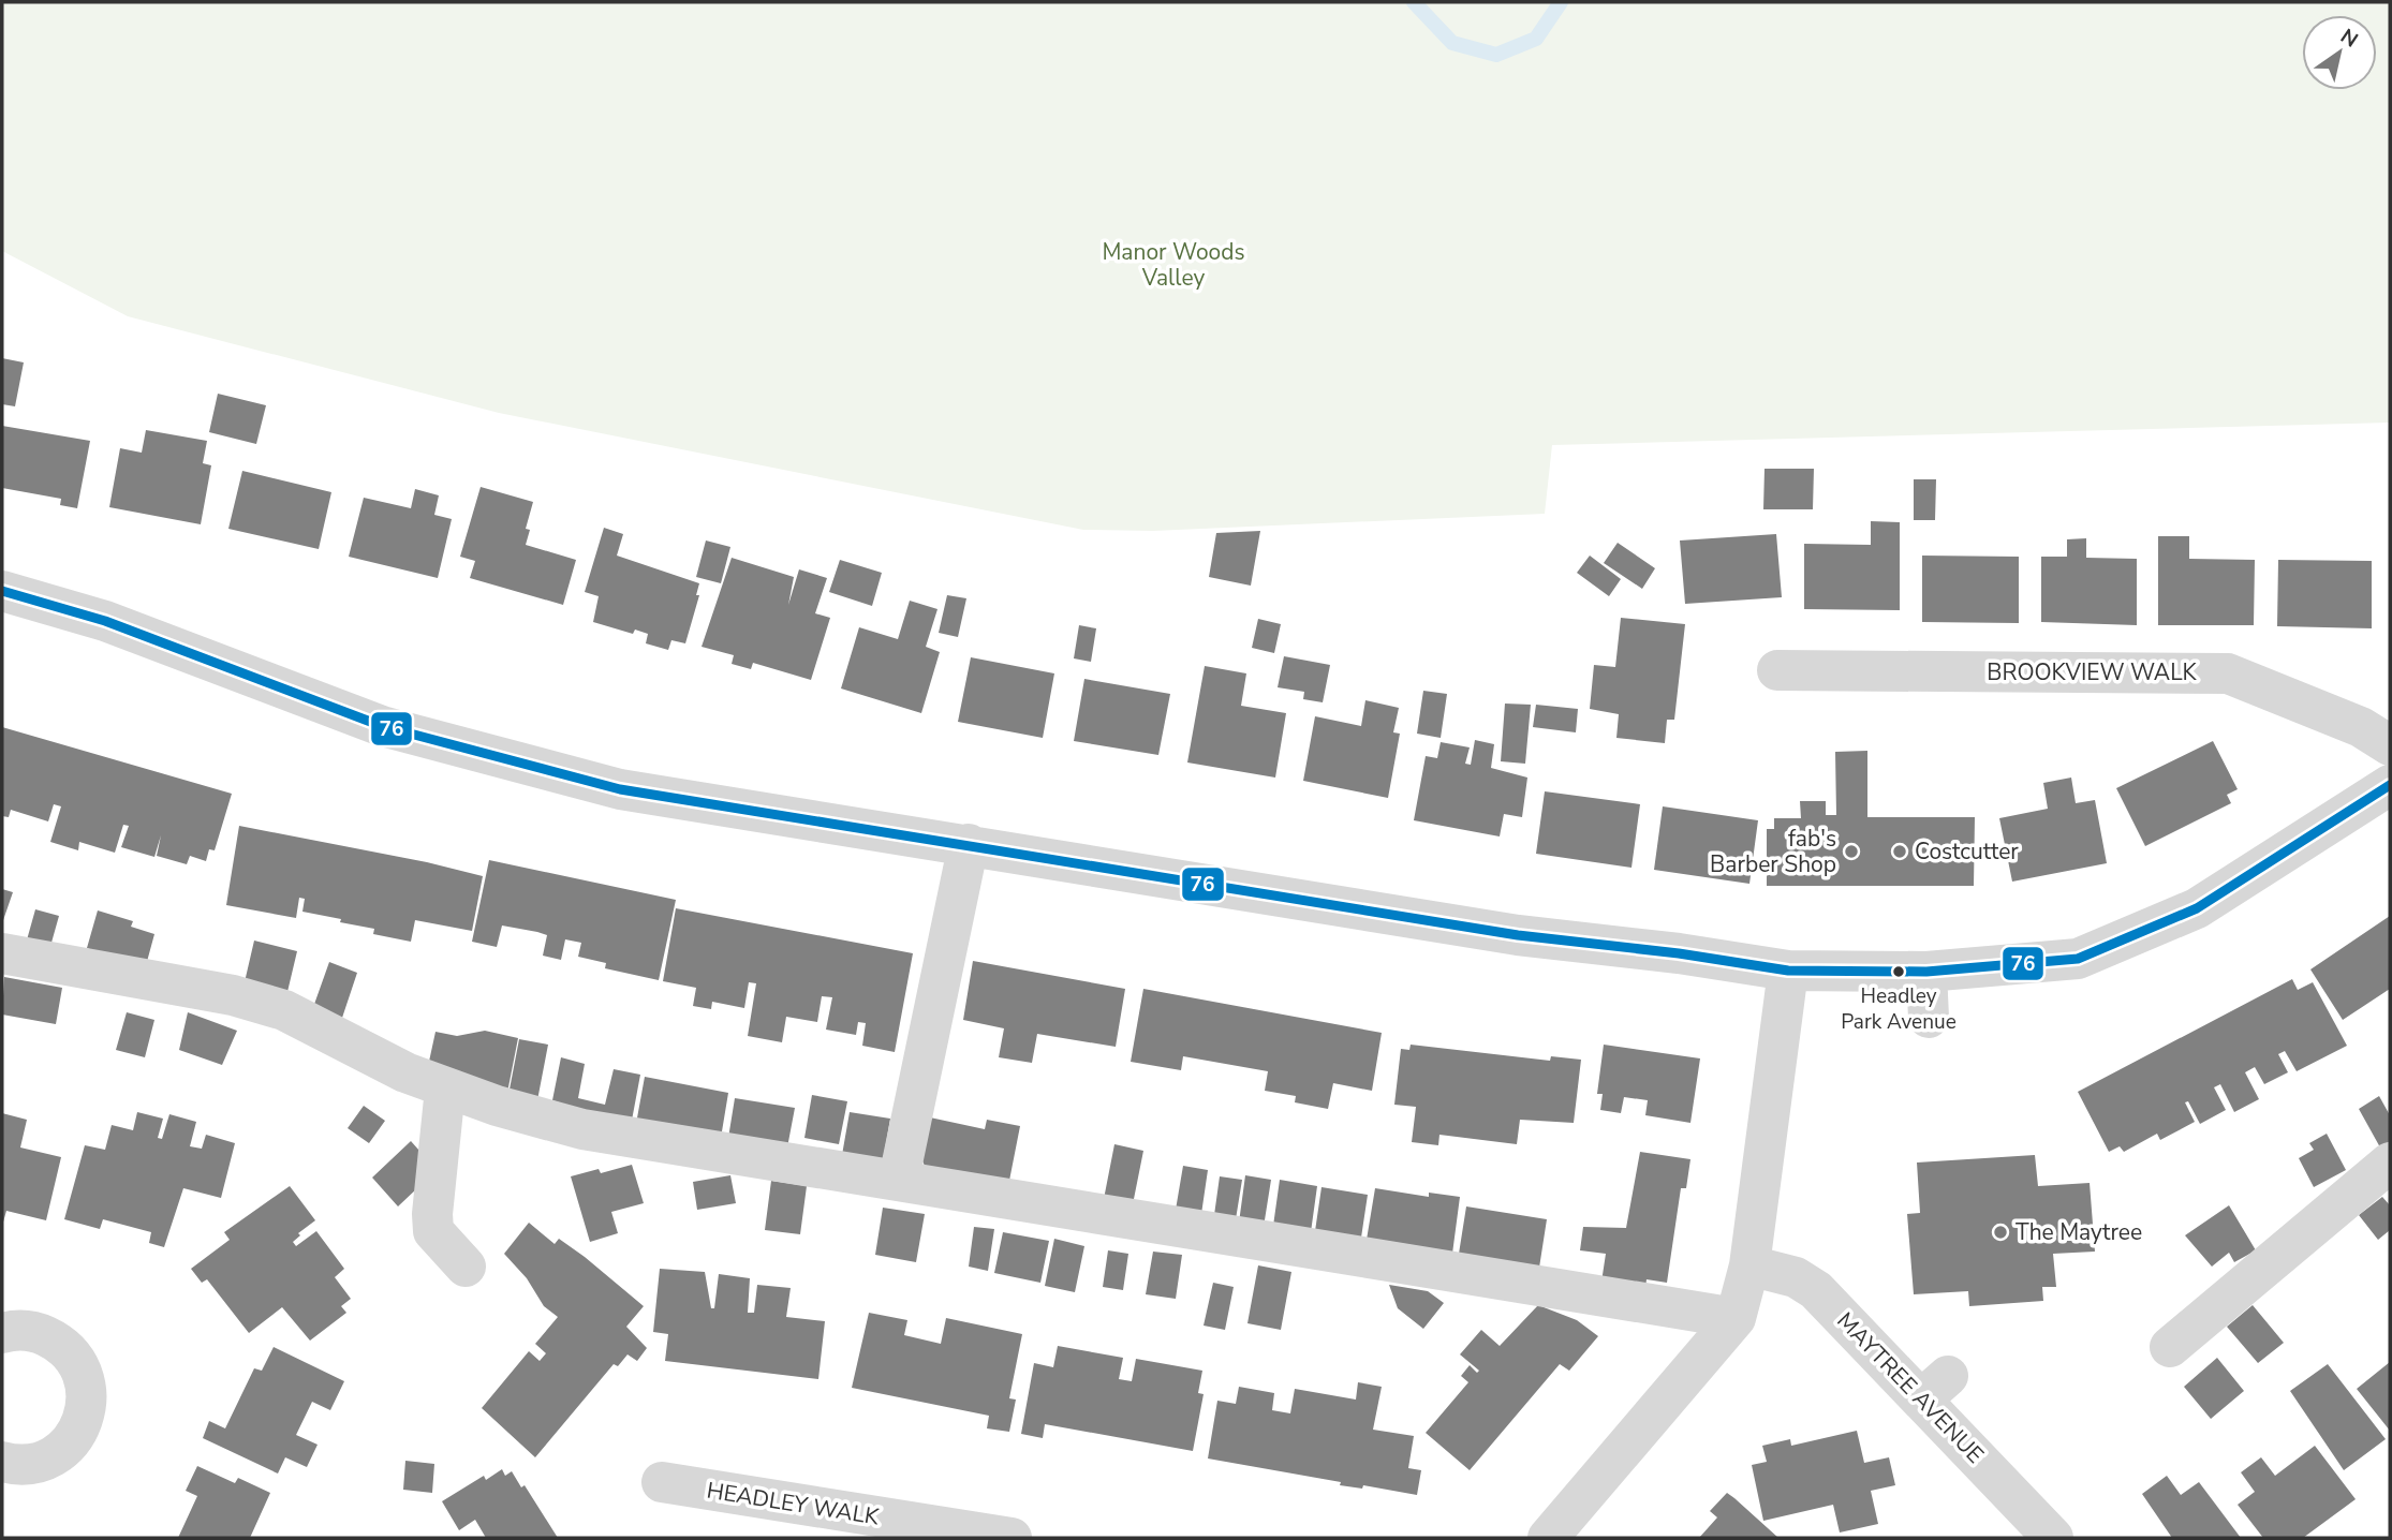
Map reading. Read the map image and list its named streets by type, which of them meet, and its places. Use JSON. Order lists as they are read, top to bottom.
{
  "streets": {
    "street": ["BROOKVIEW WALK", "MAYTREE AVENUE", "HEADLEY WALK"]
  },
  "parks": ["Manor Woods Valley"],
  "places": [
    "fab's Barber Shop",
    "Costcutter",
    "Headley Park Avenue",
    "The Maytree"
  ],
  "lines": ["transit line 76"],
  "north": "top right"
}
